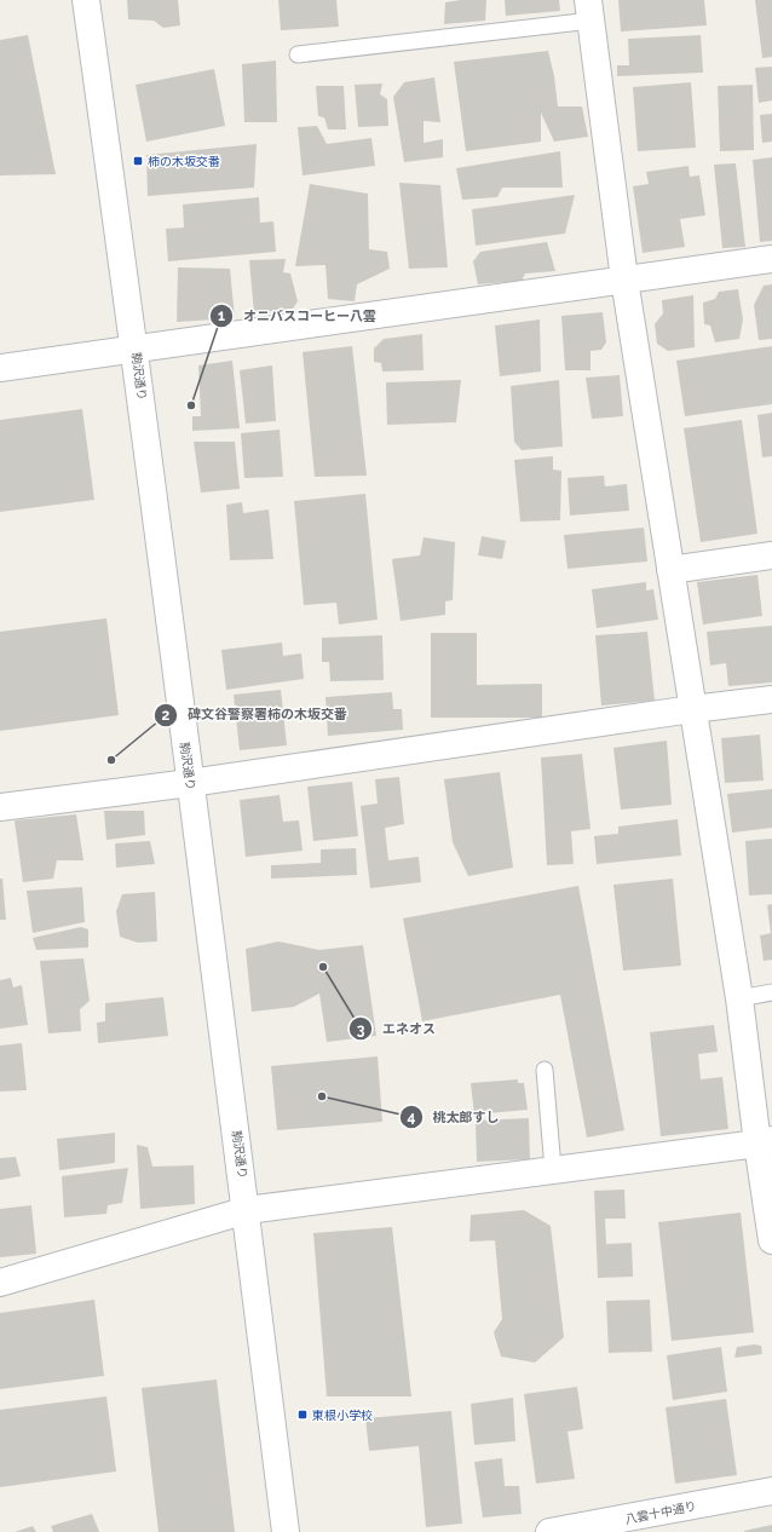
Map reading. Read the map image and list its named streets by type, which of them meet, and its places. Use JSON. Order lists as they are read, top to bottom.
{
  "streets": {
    "street": ["駒沢通り", "八雲十中通り"]
  },
  "places": {
    "transit": ["柿の木坂交番", "東根小学校"],
    "other": [
      "オニバスコーヒー八雲",
      "碑文谷警察署柿の木坂交番",
      "エネオス",
      "桃太郎すし"
    ]
  }
}
